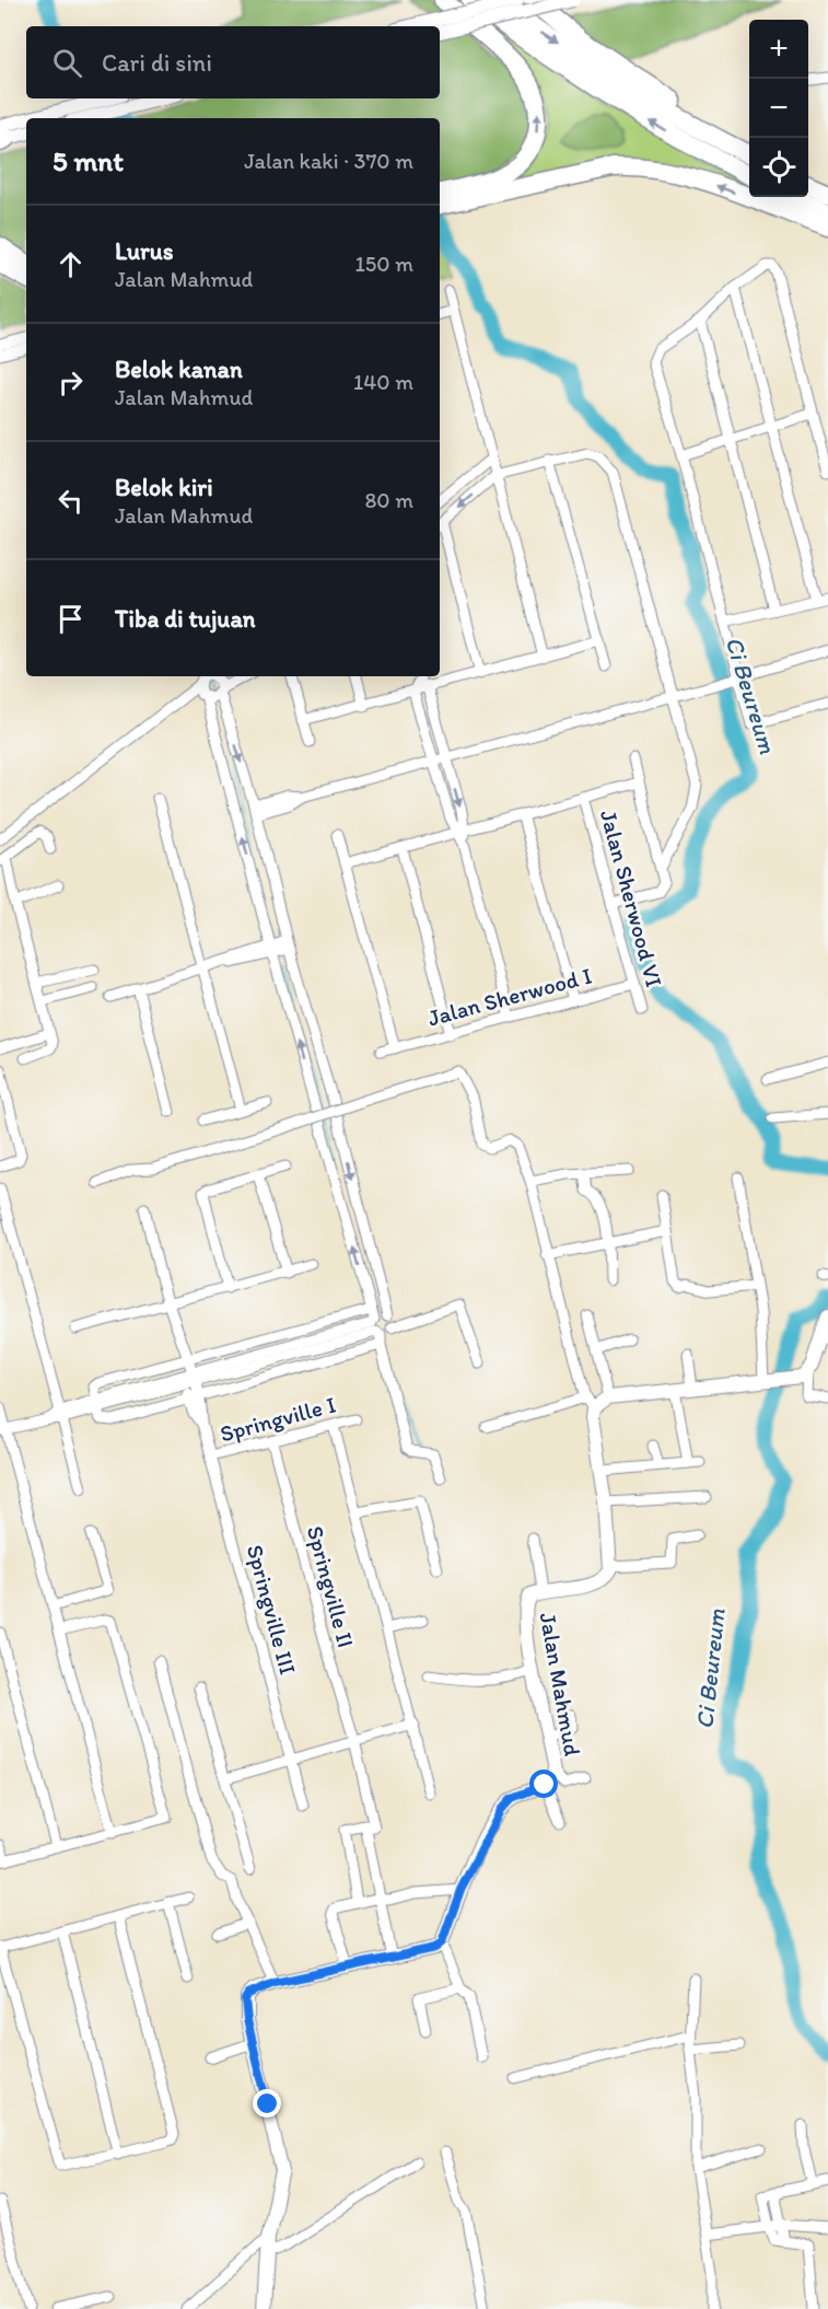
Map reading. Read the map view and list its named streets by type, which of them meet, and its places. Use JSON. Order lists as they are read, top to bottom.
{
  "streets": {
    "street": [
      "Jalan Sherwood VI",
      "Jalan Sherwood I",
      "Springville I",
      "Springville II",
      "Springville III",
      "Jalan Mahmud"
    ]
  },
  "crossings": [
    ["Jalan Sherwood VI", "Jalan Sherwood I"],
    ["Springville I", "Springville II"],
    ["Springville I", "Springville III"]
  ],
  "water": ["Ci Beureum"],
  "page": {
    "map_buttons": ["+", "−"],
    "search": "Cari di sini",
    "heading": ["5 mnt", "Jalan kaki · 370 m"],
    "list": [
      ["Lurus", "Jalan Mahmud", "150 m"],
      ["Belok kanan", "Jalan Mahmud", "140 m"],
      ["Belok kiri", "Jalan Mahmud", "80 m"],
      "Tiba di tujuan"
    ]
  }
}
